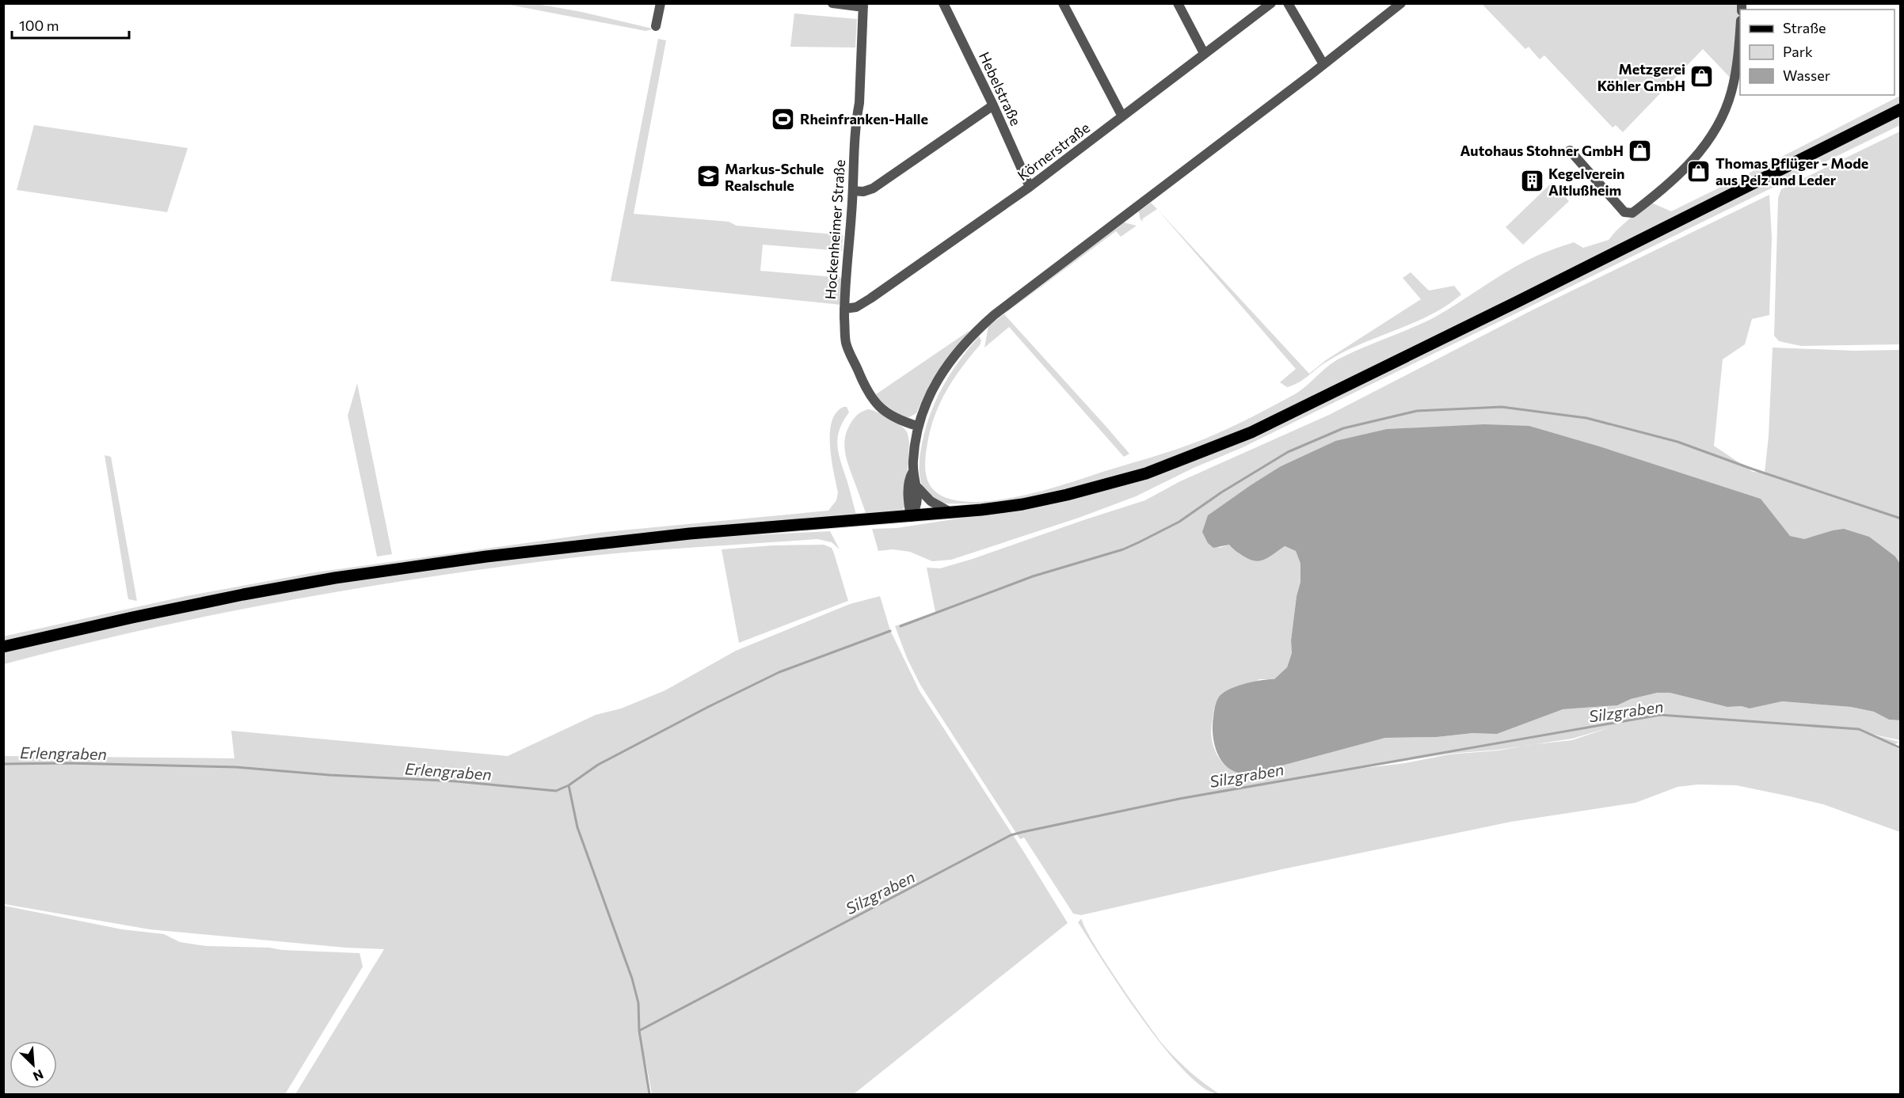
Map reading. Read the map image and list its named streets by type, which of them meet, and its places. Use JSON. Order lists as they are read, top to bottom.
{
  "streets": {
    "street": ["Hebelstraße", "Körnerstraße", "Hockenheimer Straße"]
  },
  "crossings": [
    ["Hebelstraße", "Körnerstraße"],
    ["Körnerstraße", "Hockenheimer Straße"]
  ],
  "water": ["Silzgraben", "Erlengraben"],
  "places": {
    "shop": ["Metzgerei Köhler GmbH", "Autohaus Stohner GmbH", "Thomas Pflüger - Mode aus Pelz und Leder"],
    "sports": ["Rheinfranken-Halle"],
    "school or university": ["Markus-Schule Realschule"],
    "building": ["Kegelverein Altlußheim"]
  },
  "legend": ["Straße", "Park", "Wasser"],
  "scale_bar": "100 m",
  "north": "bottom right"
}
